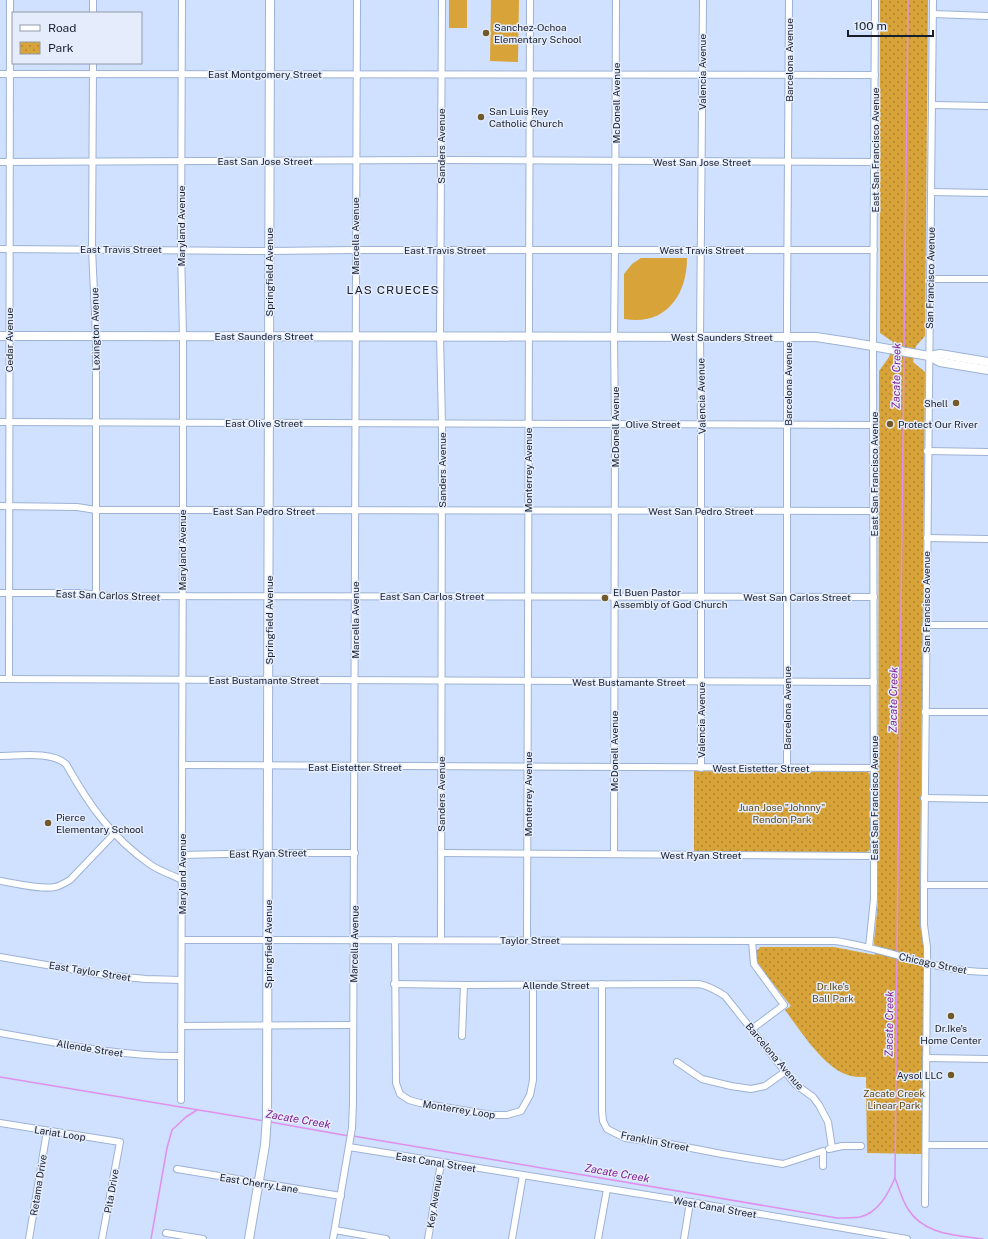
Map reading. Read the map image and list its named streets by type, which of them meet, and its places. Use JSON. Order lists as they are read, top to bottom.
{
  "streets": {
    "main road": ["Springfield Avenue", "East Saunders Street", "West Saunders Street"],
    "street": [
      "Barcelona Avenue",
      "Valencia Avenue",
      "East Montgomery Street",
      "McDonell Avenue",
      "Sanders Avenue",
      "East San Francisco Avenue",
      "East San Jose Street",
      "West San Jose Street",
      "Maryland Avenue",
      "Marcella Avenue",
      "East Travis Street",
      "West Travis Street",
      "San Francisco Avenue",
      "Lexington Avenue",
      "Cedar Avenue",
      "East Olive Street",
      "Olive Street",
      "Monterrey Avenue",
      "East San Pedro Street",
      "West San Pedro Street",
      "East San Carlos Street",
      "West San Carlos Street",
      "East Bustamante Street",
      "West Bustamante Street",
      "East Eistetter Street",
      "West Eistetter Street",
      "East Ryan Street",
      "West Ryan Street",
      "Taylor Street",
      "Chicago Street",
      "East Taylor Street",
      "Allende Street",
      "Monterrey Loop",
      "Lariat Loop",
      "Franklin Street",
      "East Canal Street",
      "East Cherry Lane",
      "Retama Drive",
      "Pita Drive",
      "Key Avenue",
      "West Canal Street"
    ]
  },
  "crossings": [
    ["Barcelona Avenue", "East Montgomery Street"],
    ["Barcelona Avenue", "West San Jose Street"],
    ["Barcelona Avenue", "West Travis Street"],
    ["Barcelona Avenue", "West Saunders Street"],
    ["Barcelona Avenue", "Olive Street"],
    ["Barcelona Avenue", "West San Pedro Street"],
    ["Barcelona Avenue", "West San Carlos Street"],
    ["Barcelona Avenue", "West Bustamante Street"],
    ["Barcelona Avenue", "West Eistetter Street"],
    ["Barcelona Avenue", "Allende Street"],
    ["Barcelona Avenue", "Franklin Street"],
    ["Valencia Avenue", "East Montgomery Street"],
    ["Valencia Avenue", "West San Jose Street"],
    ["Valencia Avenue", "West Travis Street"],
    ["Valencia Avenue", "West Saunders Street"],
    ["Valencia Avenue", "Olive Street"],
    ["Valencia Avenue", "West San Pedro Street"],
    ["Valencia Avenue", "West San Carlos Street"],
    ["Valencia Avenue", "West Bustamante Street"],
    ["Valencia Avenue", "West Eistetter Street"],
    ["East Montgomery Street", "McDonell Avenue"],
    ["East Montgomery Street", "Sanders Avenue"],
    ["East Montgomery Street", "East San Francisco Avenue"],
    ["East Montgomery Street", "Maryland Avenue"],
    ["East Montgomery Street", "Marcella Avenue"],
    ["East Montgomery Street", "Springfield Avenue"],
    ["East Montgomery Street", "Lexington Avenue"],
    ["East Montgomery Street", "Cedar Avenue"],
    ["East Montgomery Street", "Monterrey Avenue"],
    ["McDonell Avenue", "West San Jose Street"],
    ["McDonell Avenue", "West Travis Street"],
    ["McDonell Avenue", "West Saunders Street"],
    ["McDonell Avenue", "Olive Street"],
    ["McDonell Avenue", "West San Pedro Street"],
    ["McDonell Avenue", "West San Carlos Street"],
    ["McDonell Avenue", "West Bustamante Street"],
    ["McDonell Avenue", "West Eistetter Street"],
    ["McDonell Avenue", "West Ryan Street"],
    ["Sanders Avenue", "East San Jose Street"],
    ["Sanders Avenue", "East Travis Street"],
    ["Sanders Avenue", "East Saunders Street"],
    ["Sanders Avenue", "East Olive Street"],
    ["Sanders Avenue", "East San Pedro Street"],
    ["Sanders Avenue", "East San Carlos Street"],
    ["Sanders Avenue", "East Bustamante Street"],
    ["Sanders Avenue", "East Eistetter Street"],
    ["Sanders Avenue", "Taylor Street"],
    ["East San Francisco Avenue", "West San Jose Street"],
    ["East San Francisco Avenue", "West Travis Street"],
    ["East San Francisco Avenue", "West Saunders Street"],
    ["East San Francisco Avenue", "Olive Street"],
    ["East San Francisco Avenue", "West San Pedro Street"],
    ["East San Francisco Avenue", "West San Carlos Street"],
    ["East San Francisco Avenue", "West Bustamante Street"],
    ["East San Francisco Avenue", "West Eistetter Street"],
    ["East San Francisco Avenue", "West Ryan Street"],
    ["East San Francisco Avenue", "Taylor Street"],
    ["East San Jose Street", "West San Jose Street"],
    ["East San Jose Street", "Maryland Avenue"],
    ["East San Jose Street", "Marcella Avenue"],
    ["East San Jose Street", "Springfield Avenue"],
    ["East San Jose Street", "Lexington Avenue"],
    ["East San Jose Street", "Cedar Avenue"],
    ["East San Jose Street", "Monterrey Avenue"],
    ["West San Jose Street", "Monterrey Avenue"],
    ["Maryland Avenue", "East Travis Street"],
    ["Maryland Avenue", "East Saunders Street"],
    ["Maryland Avenue", "East Olive Street"],
    ["Maryland Avenue", "East San Pedro Street"],
    ["Maryland Avenue", "East San Carlos Street"],
    ["Maryland Avenue", "East Bustamante Street"],
    ["Maryland Avenue", "East Eistetter Street"],
    ["Maryland Avenue", "East Ryan Street"],
    ["Maryland Avenue", "Taylor Street"],
    ["Maryland Avenue", "East Taylor Street"],
    ["Maryland Avenue", "Allende Street"],
    ["Marcella Avenue", "East Travis Street"],
    ["Marcella Avenue", "East Saunders Street"],
    ["Marcella Avenue", "East Olive Street"],
    ["Marcella Avenue", "East San Pedro Street"],
    ["Marcella Avenue", "East San Carlos Street"],
    ["Marcella Avenue", "East Bustamante Street"],
    ["Marcella Avenue", "East Eistetter Street"],
    ["Marcella Avenue", "East Ryan Street"],
    ["Marcella Avenue", "Taylor Street"],
    ["Marcella Avenue", "East Canal Street"],
    ["Marcella Avenue", "East Cherry Lane"],
    ["East Travis Street", "West Travis Street"],
    ["East Travis Street", "Springfield Avenue"],
    ["East Travis Street", "Lexington Avenue"],
    ["East Travis Street", "Cedar Avenue"],
    ["East Travis Street", "Monterrey Avenue"],
    ["West Travis Street", "Monterrey Avenue"],
    ["Springfield Avenue", "East Saunders Street"],
    ["Springfield Avenue", "East Olive Street"],
    ["Springfield Avenue", "East San Pedro Street"],
    ["Springfield Avenue", "East San Carlos Street"],
    ["Springfield Avenue", "East Bustamante Street"],
    ["Springfield Avenue", "East Eistetter Street"],
    ["Springfield Avenue", "East Ryan Street"],
    ["Springfield Avenue", "Taylor Street"],
    ["Springfield Avenue", "East Cherry Lane"],
    ["San Francisco Avenue", "West Saunders Street"],
    ["San Francisco Avenue", "Chicago Street"],
    ["Lexington Avenue", "East Saunders Street"],
    ["Lexington Avenue", "East Olive Street"],
    ["Lexington Avenue", "East San Pedro Street"],
    ["Lexington Avenue", "East San Carlos Street"],
    ["East Saunders Street", "West Saunders Street"],
    ["East Saunders Street", "Cedar Avenue"],
    ["East Saunders Street", "Monterrey Avenue"],
    ["West Saunders Street", "Monterrey Avenue"],
    ["Cedar Avenue", "East Olive Street"],
    ["Cedar Avenue", "East San Pedro Street"],
    ["Cedar Avenue", "East San Carlos Street"],
    ["Cedar Avenue", "East Bustamante Street"],
    ["East Olive Street", "Olive Street"],
    ["East Olive Street", "Monterrey Avenue"],
    ["Olive Street", "Monterrey Avenue"],
    ["Monterrey Avenue", "East San Pedro Street"],
    ["Monterrey Avenue", "West San Pedro Street"],
    ["Monterrey Avenue", "East San Carlos Street"],
    ["Monterrey Avenue", "West San Carlos Street"],
    ["Monterrey Avenue", "East Bustamante Street"],
    ["Monterrey Avenue", "West Bustamante Street"],
    ["Monterrey Avenue", "East Eistetter Street"],
    ["Monterrey Avenue", "West Eistetter Street"],
    ["Monterrey Avenue", "West Ryan Street"],
    ["Monterrey Avenue", "Taylor Street"],
    ["East San Pedro Street", "West San Pedro Street"],
    ["East San Carlos Street", "West San Carlos Street"],
    ["East Bustamante Street", "West Bustamante Street"],
    ["East Eistetter Street", "West Eistetter Street"],
    ["Taylor Street", "Chicago Street"],
    ["Taylor Street", "Monterrey Loop"],
    ["Allende Street", "Monterrey Loop"],
    ["Allende Street", "Franklin Street"],
    ["Lariat Loop", "Retama Drive"],
    ["Lariat Loop", "Pita Drive"],
    ["East Canal Street", "Key Avenue"],
    ["East Canal Street", "West Canal Street"]
  ],
  "districts": ["LAS CRUECES"],
  "water": ["Zacate Creek"],
  "parks": ["Juan Jose \"Johnny\" Rendon Park", "Dr.Ike's Ball Park", "Zacate Creek Linear Park"],
  "places": [
    "Sanchez-Ochoa Elementary School",
    "San Luis Rey Catholic Church",
    "Shell",
    "Protect Our River",
    "El Buen Pastor Assembly of God Church",
    "Pierce Elementary School",
    "Dr.Ike's Home Center",
    "Aysol LLC"
  ],
  "legend": ["Road", "Park"],
  "scale_bar": "100 m"
}
